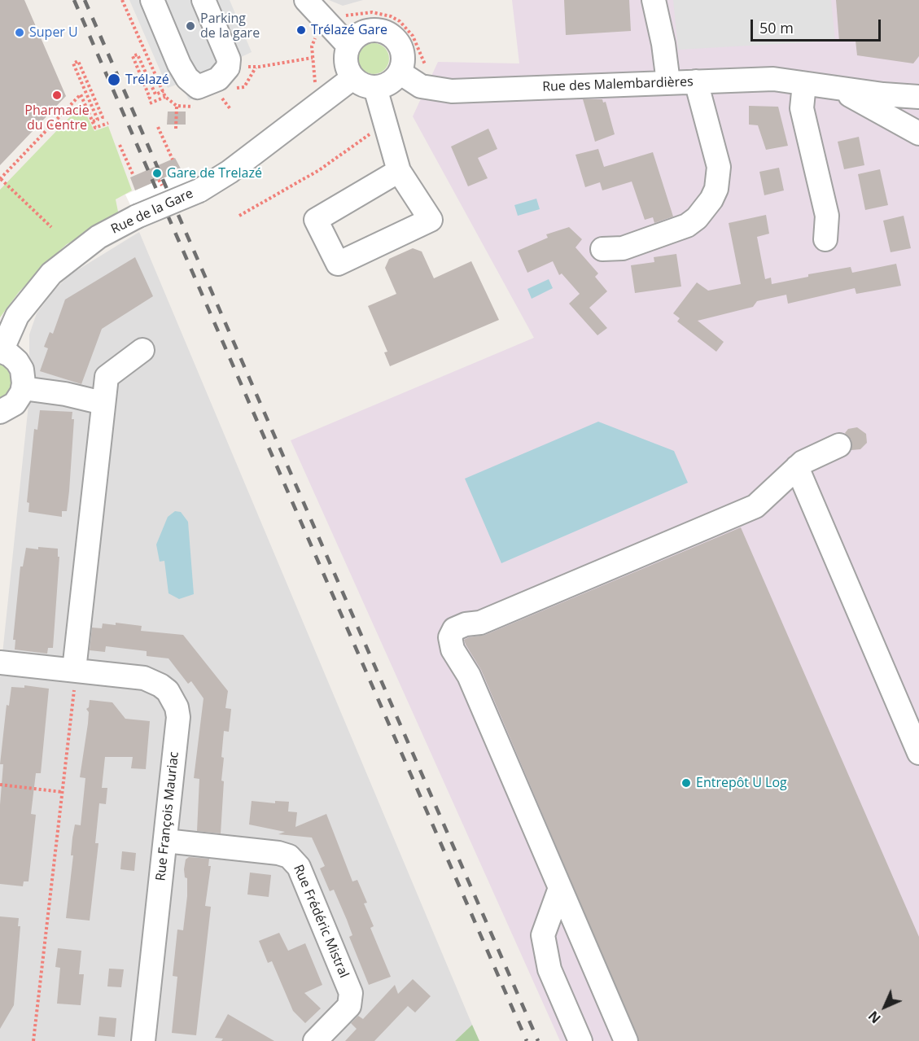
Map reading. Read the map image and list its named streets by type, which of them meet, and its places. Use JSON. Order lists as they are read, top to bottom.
{
  "streets": {
    "street": [
      "Rue des Malembardières",
      "Rue de la Gare",
      "Rue François Mauriac",
      "Rue Frédéric Mistral"
    ]
  },
  "crossings": [
    ["Rue des Malembardières", "Rue de la Gare"],
    ["Rue François Mauriac", "Rue Frédéric Mistral"]
  ],
  "places": [
    "Parking de la gare",
    "Trélazé Gare",
    "Super U",
    "Trélazé",
    "Pharmacie du Centre",
    "Gare de Trelazé",
    "Entrepôt U Log"
  ],
  "scale_bar": "50 m",
  "north": "bottom left"
}
